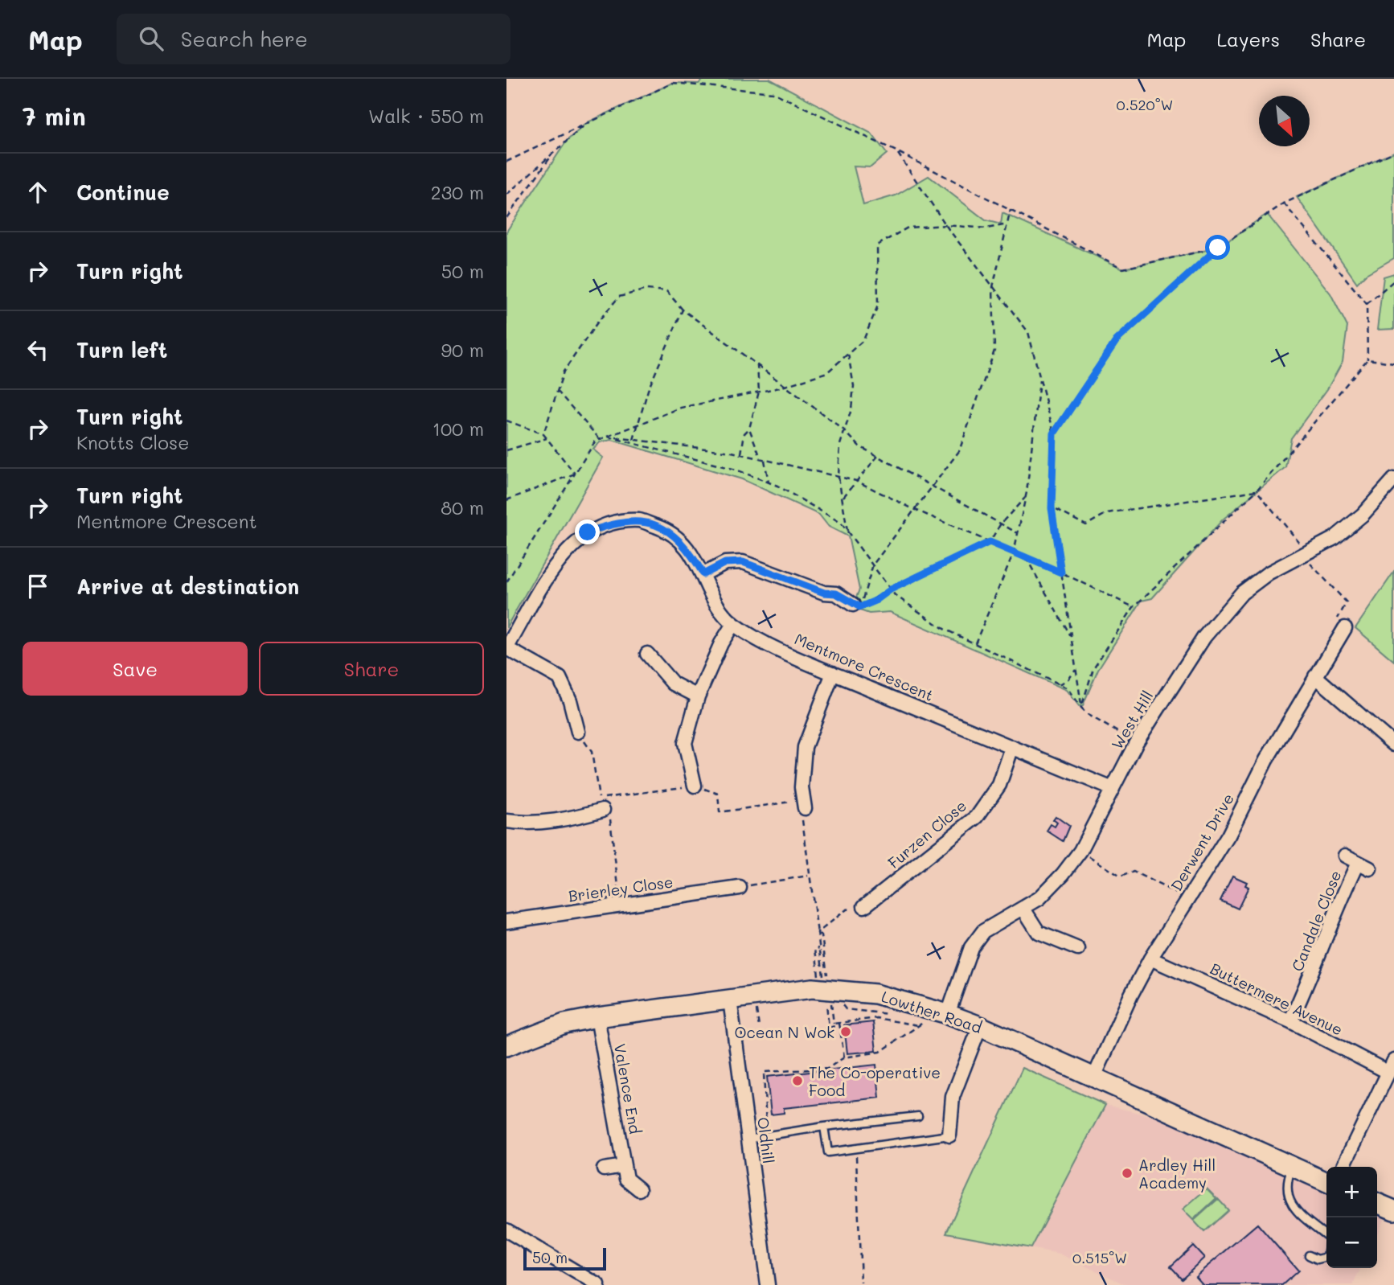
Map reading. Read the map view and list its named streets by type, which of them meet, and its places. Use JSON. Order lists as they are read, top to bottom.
{
  "streets": {
    "street": [
      "Mentmore Crescent",
      "West Hill",
      "Furzen Close",
      "Derwent Drive",
      "Brierley Close",
      "Candale Close",
      "Buttermere Avenue",
      "Lowther Road",
      "Valence End",
      "Oldhill"
    ]
  },
  "crossings": [
    ["Mentmore Crescent", "West Hill"],
    ["Mentmore Crescent", "Furzen Close"],
    ["West Hill", "Lowther Road"],
    ["Derwent Drive", "Buttermere Avenue"],
    ["Derwent Drive", "Lowther Road"],
    ["Candale Close", "Buttermere Avenue"],
    ["Lowther Road", "Valence End"],
    ["Lowther Road", "Oldhill"]
  ],
  "places": ["Ocean N Wok", "The Co-operative Food", "Ardley Hill Academy"],
  "scale_bar": "50 m",
  "north": "bottom right",
  "page": {
    "header": "Map",
    "search": "Search here",
    "nav": ["Map", "Layers", "Share"],
    "heading": ["7 min", "Walk · 550 m"],
    "list": [
      ["Continue", "230 m"],
      ["Turn right", "50 m"],
      ["Turn left", "90 m"],
      ["Turn right", "Knotts Close", "100 m"],
      ["Turn right", "Mentmore Crescent", "80 m"],
      "Arrive at destination"
    ],
    "buttons": ["Save", "Share"],
    "map_buttons": ["+", "−"],
    "scale": "50 m"
  },
  "coordinates": ["0.520°W", "0.515°W"]
}
